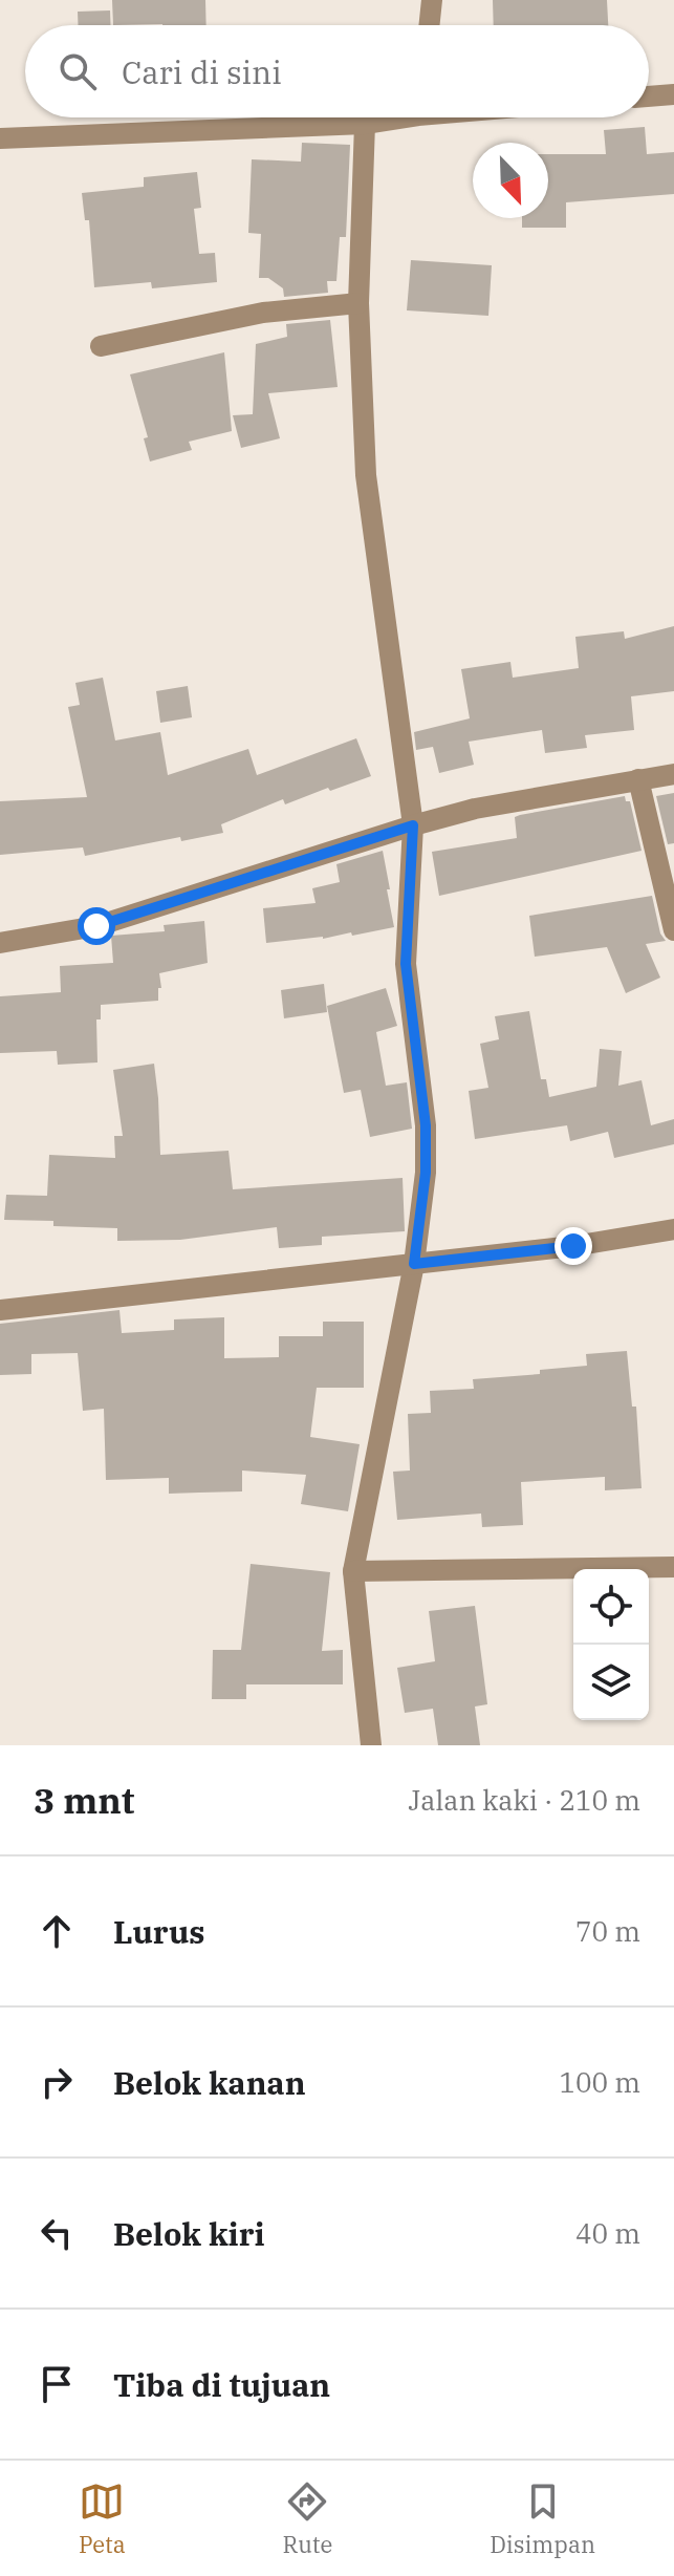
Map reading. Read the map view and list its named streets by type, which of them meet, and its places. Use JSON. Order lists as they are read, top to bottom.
{
  "north": "bottom right",
  "page": {
    "search": "Cari di sini",
    "heading": ["3 mnt", "Jalan kaki · 210 m"],
    "list": [
      ["Lurus", "70 m"],
      ["Belok kanan", "100 m"],
      ["Belok kiri", "40 m"],
      "Tiba di tujuan"
    ],
    "nav": ["Peta", "Rute", "Disimpan"]
  }
}
